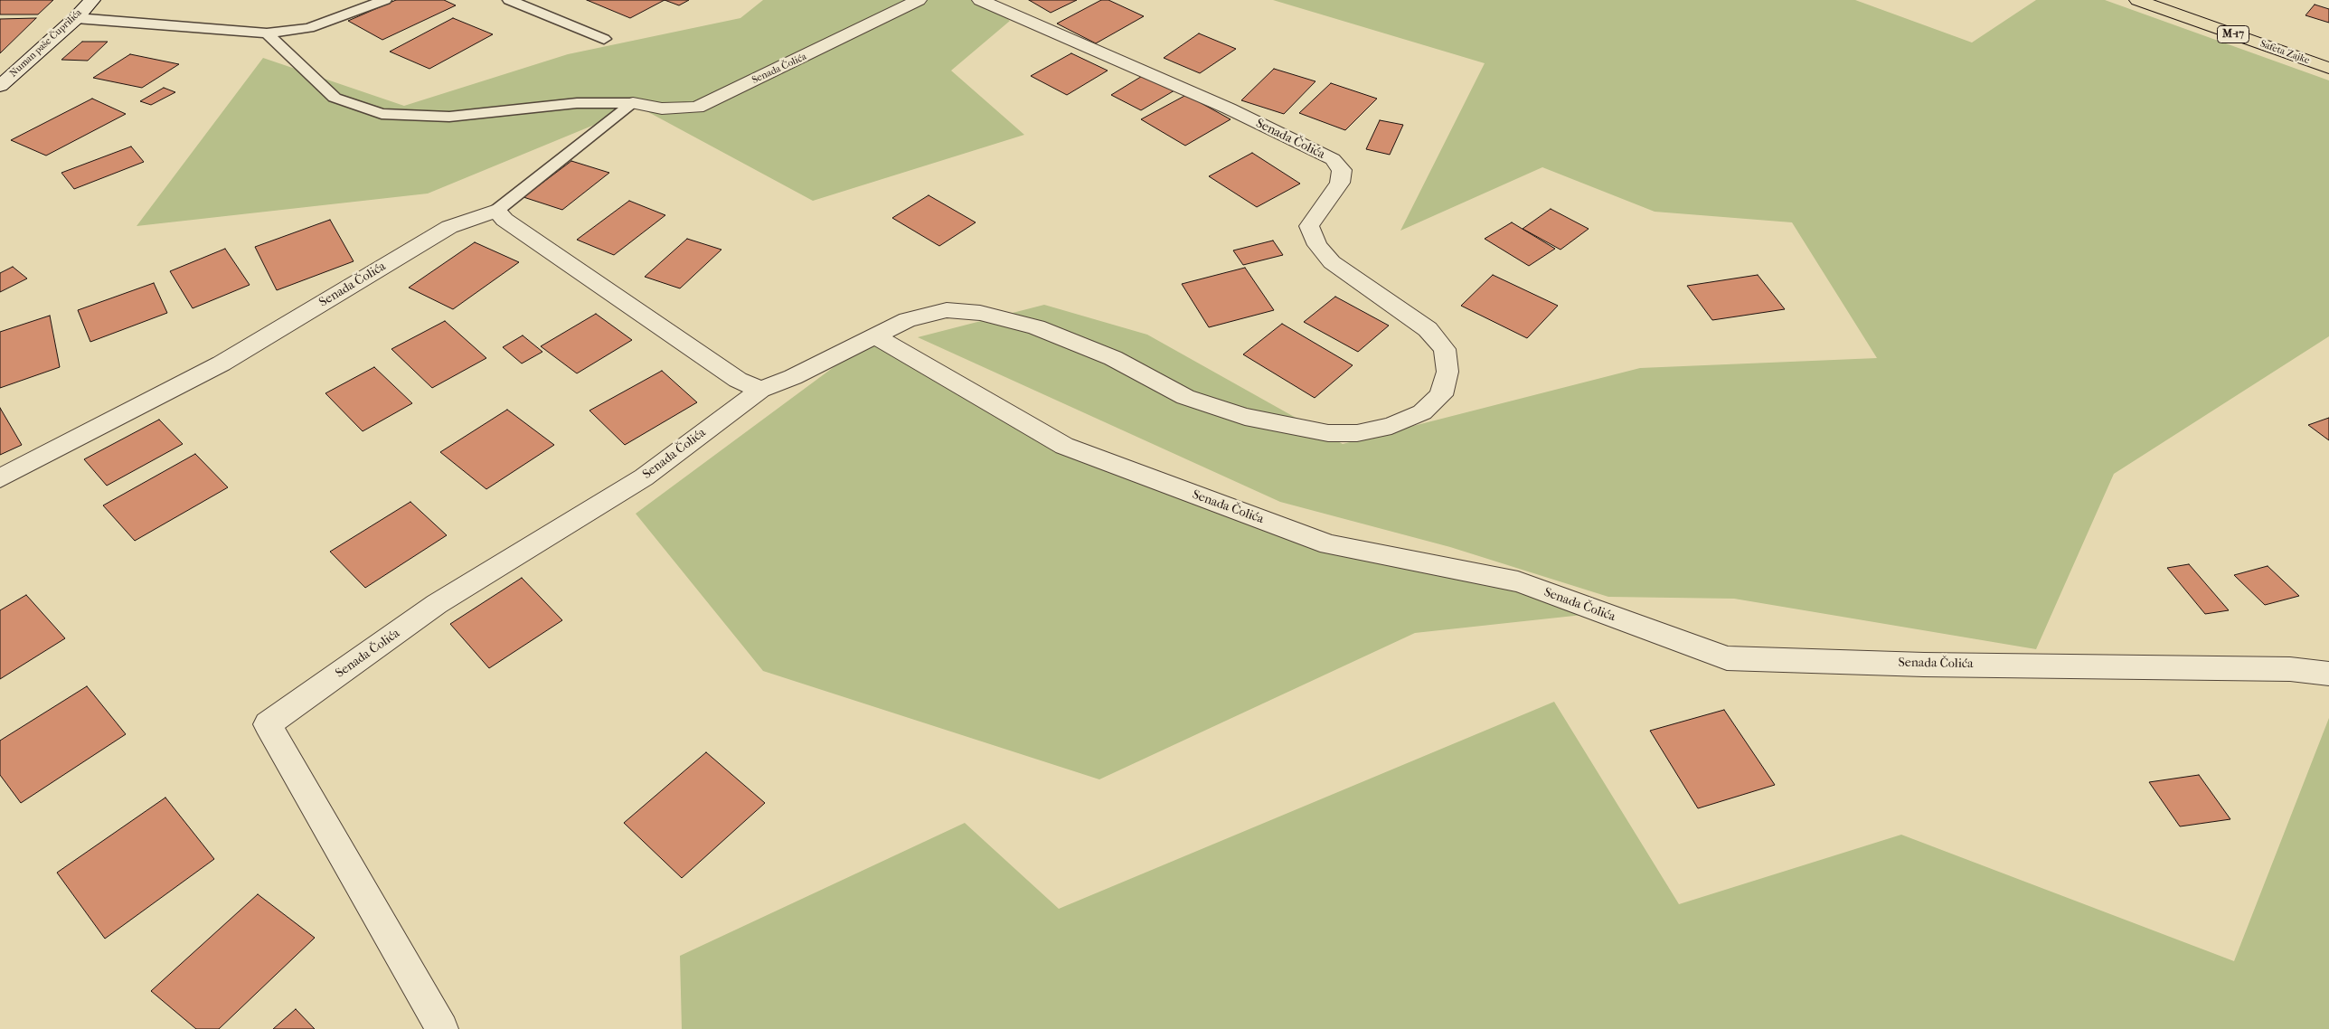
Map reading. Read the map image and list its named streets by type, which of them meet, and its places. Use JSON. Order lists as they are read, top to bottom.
{
  "streets": {
    "main road": ["M-17", "Safeta Zajke"],
    "street": ["Numan paše Čuprilića", "Senada Čolića"]
  }
}
